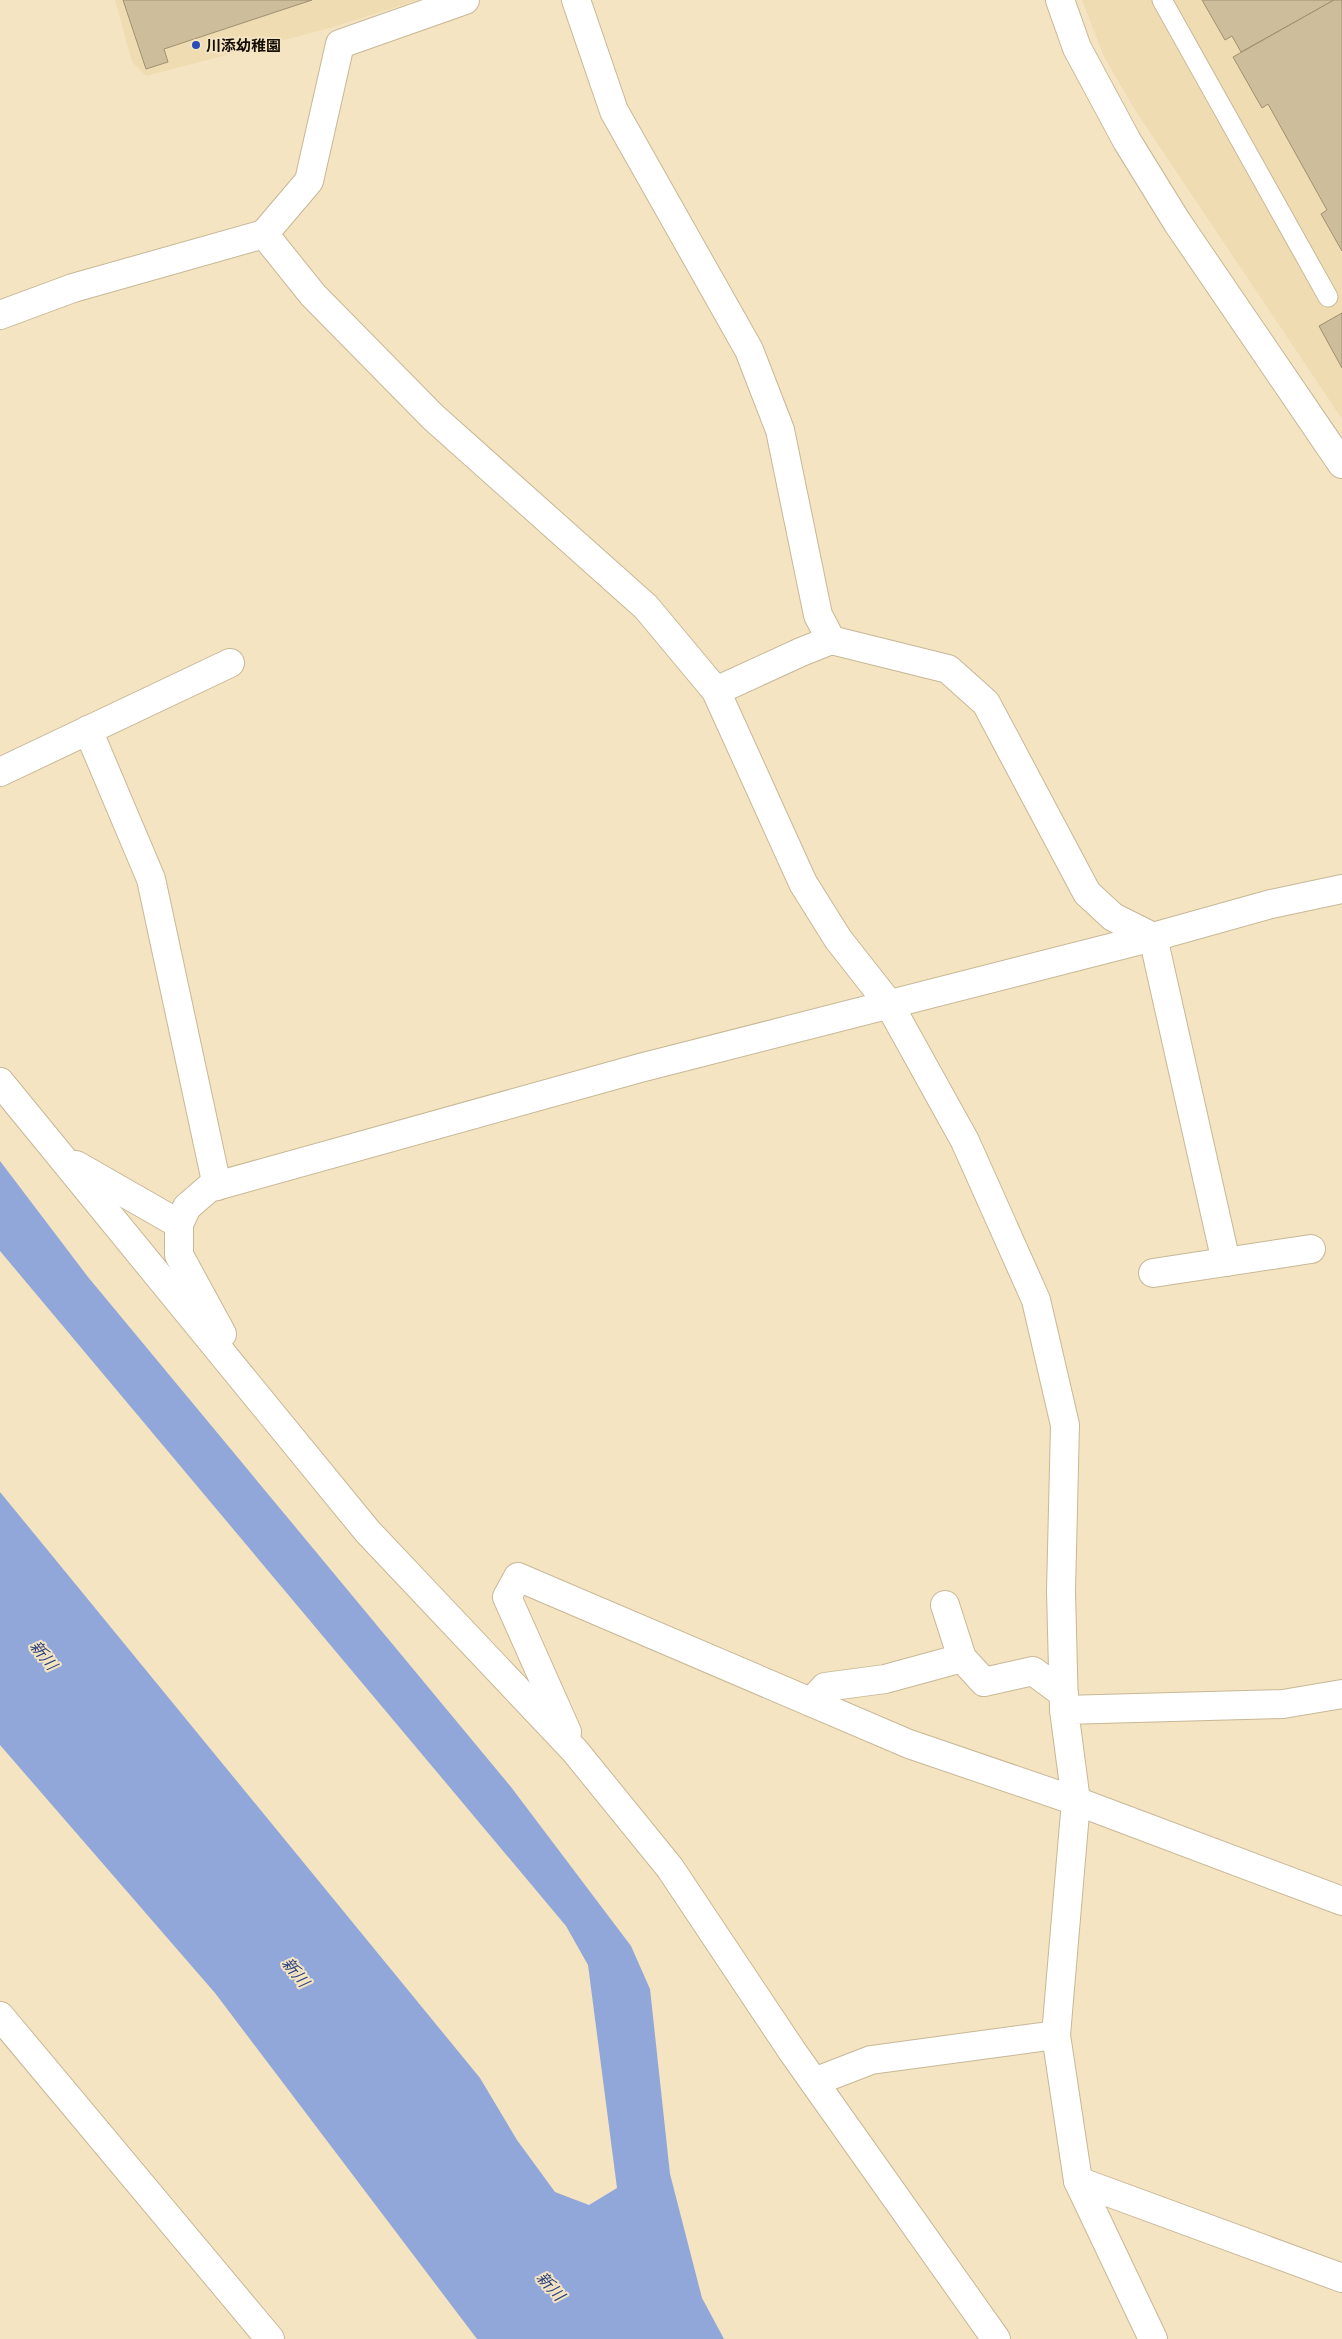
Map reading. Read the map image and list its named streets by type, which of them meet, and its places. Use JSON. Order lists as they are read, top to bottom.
{
  "water": ["新川"],
  "places": ["川添幼稚園"]
}
